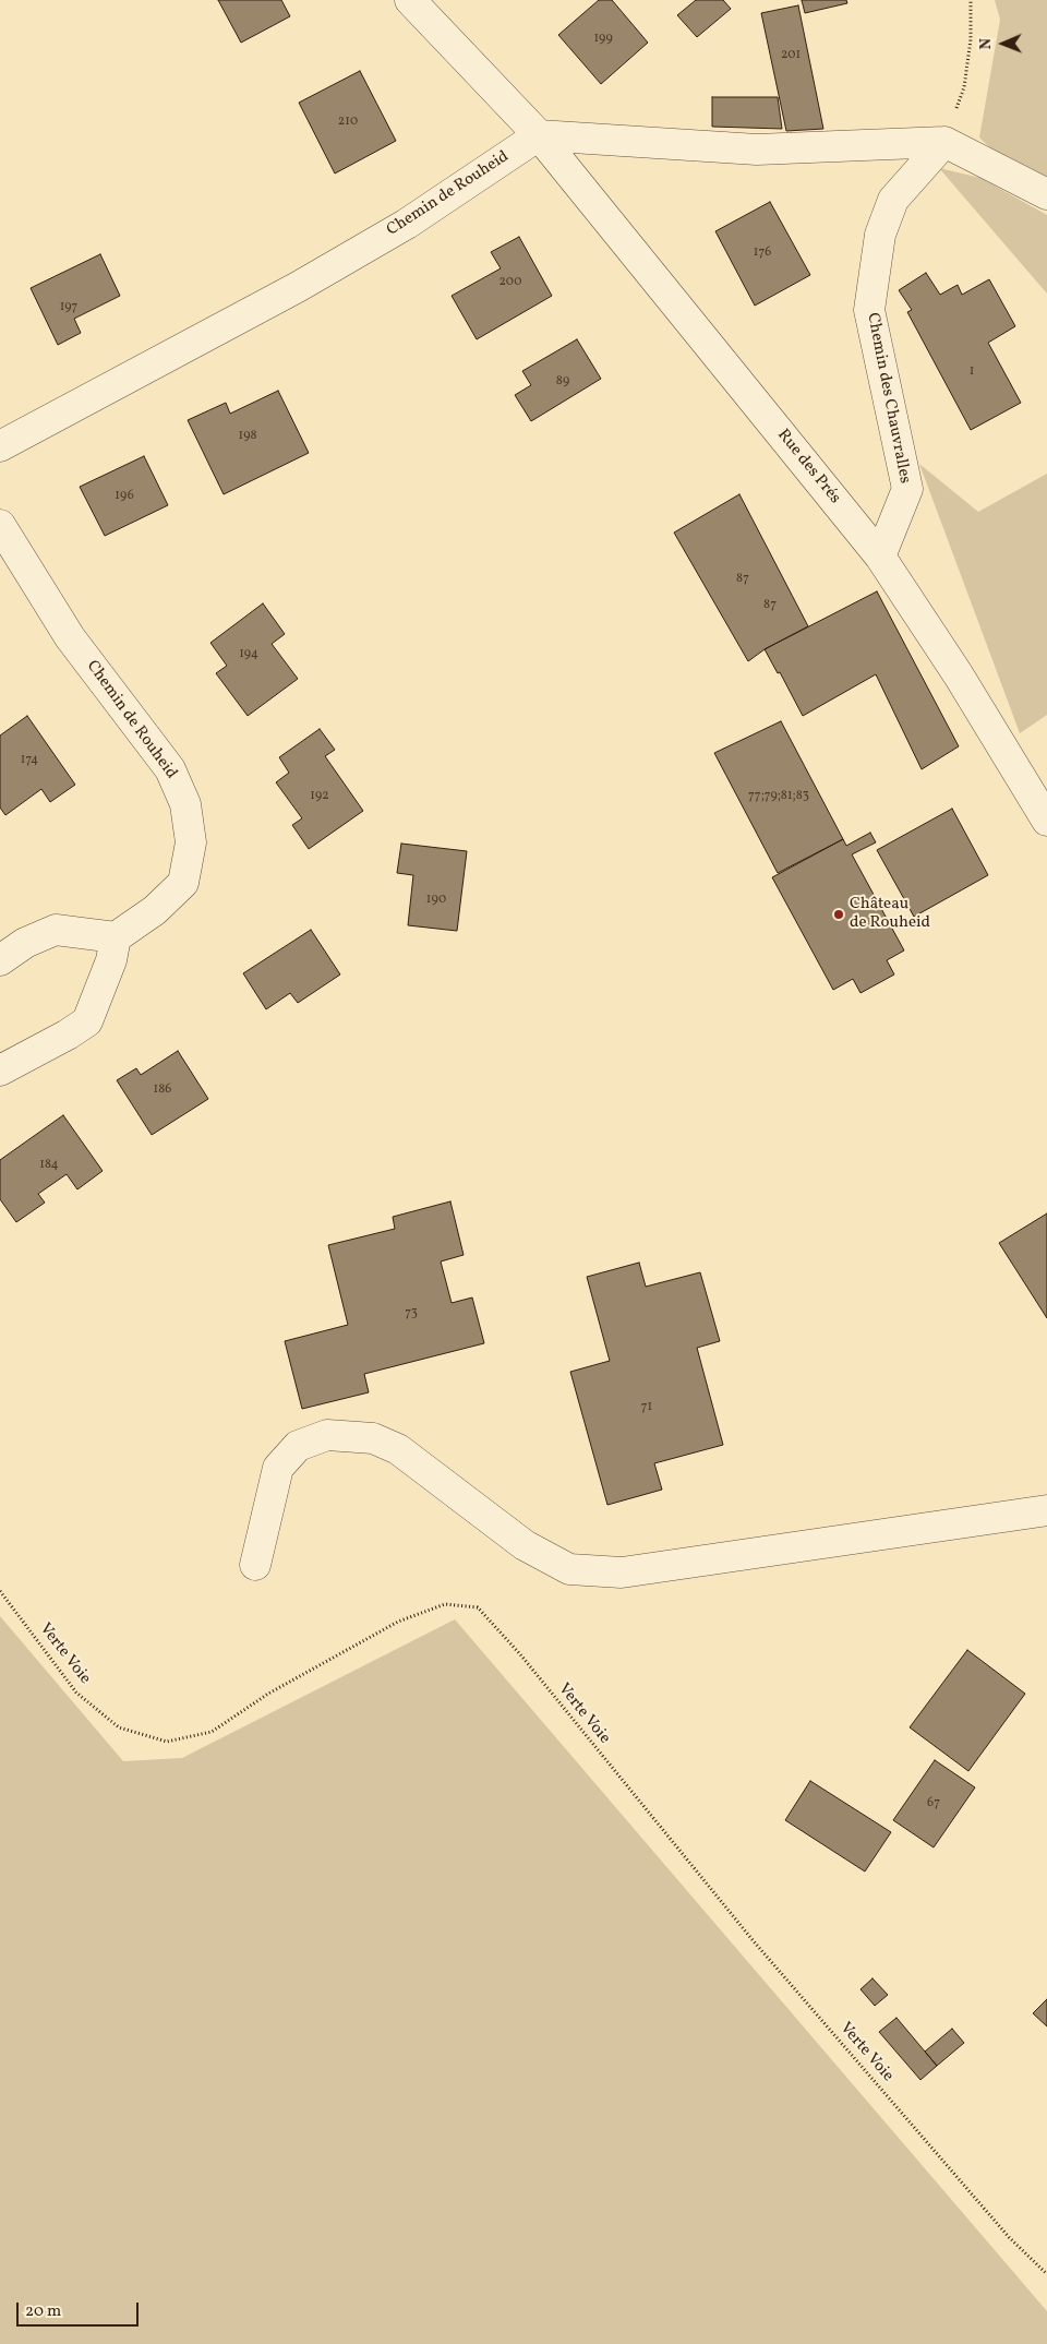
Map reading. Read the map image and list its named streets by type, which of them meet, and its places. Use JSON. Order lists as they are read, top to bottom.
{
  "streets": {
    "street": ["Chemin de Rouheid", "Chemin des Chauvralles", "Rue des Prés"],
    "path": ["Verte Voie"]
  },
  "crossings": [
    ["Chemin de Rouheid", "Rue des Prés"],
    ["Chemin des Chauvralles", "Rue des Prés"]
  ],
  "places": ["Château de Rouheid"],
  "house_numbers": [
    "199",
    "201",
    "210",
    "176",
    "200",
    "197",
    "1",
    "89",
    "198",
    "196",
    "87",
    "87",
    "194",
    "174",
    "192",
    "77;79;81;83",
    "190",
    "186",
    "184",
    "73",
    "71",
    "67"
  ],
  "scale_bar": "20 m",
  "north": "left"
}
